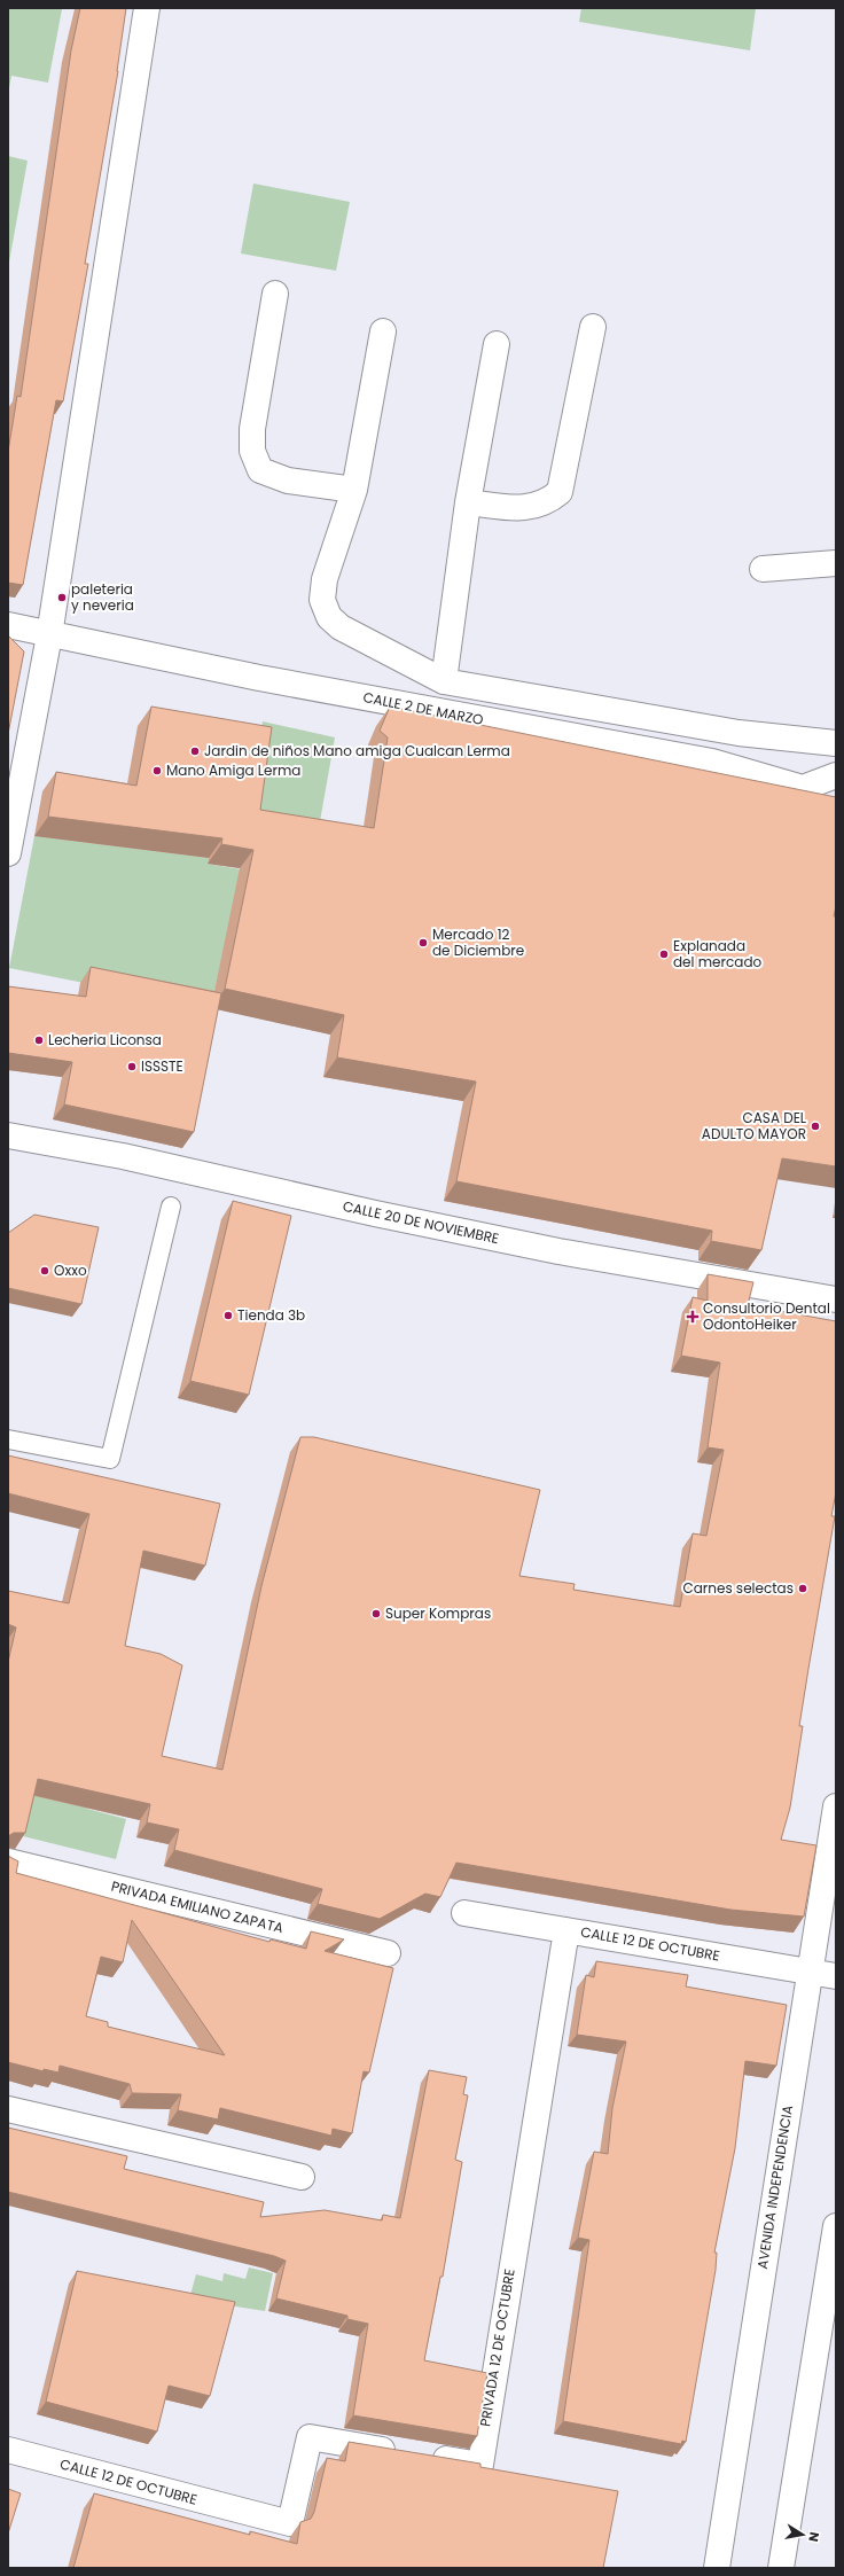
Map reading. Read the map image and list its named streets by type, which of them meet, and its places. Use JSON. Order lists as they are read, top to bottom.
{
  "streets": {
    "street": [
      "CALLE 2 DE MARZO",
      "CALLE 20 DE NOVIEMBRE",
      "PRIVADA EMILIANO ZAPATA",
      "CALLE 12 DE OCTUBRE",
      "AVENIDA INDEPENDENCIA",
      "PRIVADA 12 DE OCTUBRE"
    ]
  },
  "crossings": [
    ["CALLE 12 DE OCTUBRE", "AVENIDA INDEPENDENCIA"],
    ["CALLE 12 DE OCTUBRE", "PRIVADA 12 DE OCTUBRE"]
  ],
  "places": {
    "other": [
      "paleteria y neveria",
      "Jardin de niños Mano amiga Cualcan Lerma",
      "Mano Amiga Lerma",
      "Mercado 12 de Diciembre",
      "Explanada del mercado",
      "Lecheria Liconsa",
      "ISSSTE",
      "CASA DEL ADULTO MAYOR",
      "Oxxo",
      "Tienda 3b",
      "Carnes selectas",
      "Super Kompras"
    ],
    "health": ["Consultorio Dental OdontoHeiker"]
  },
  "north": "right"
}
